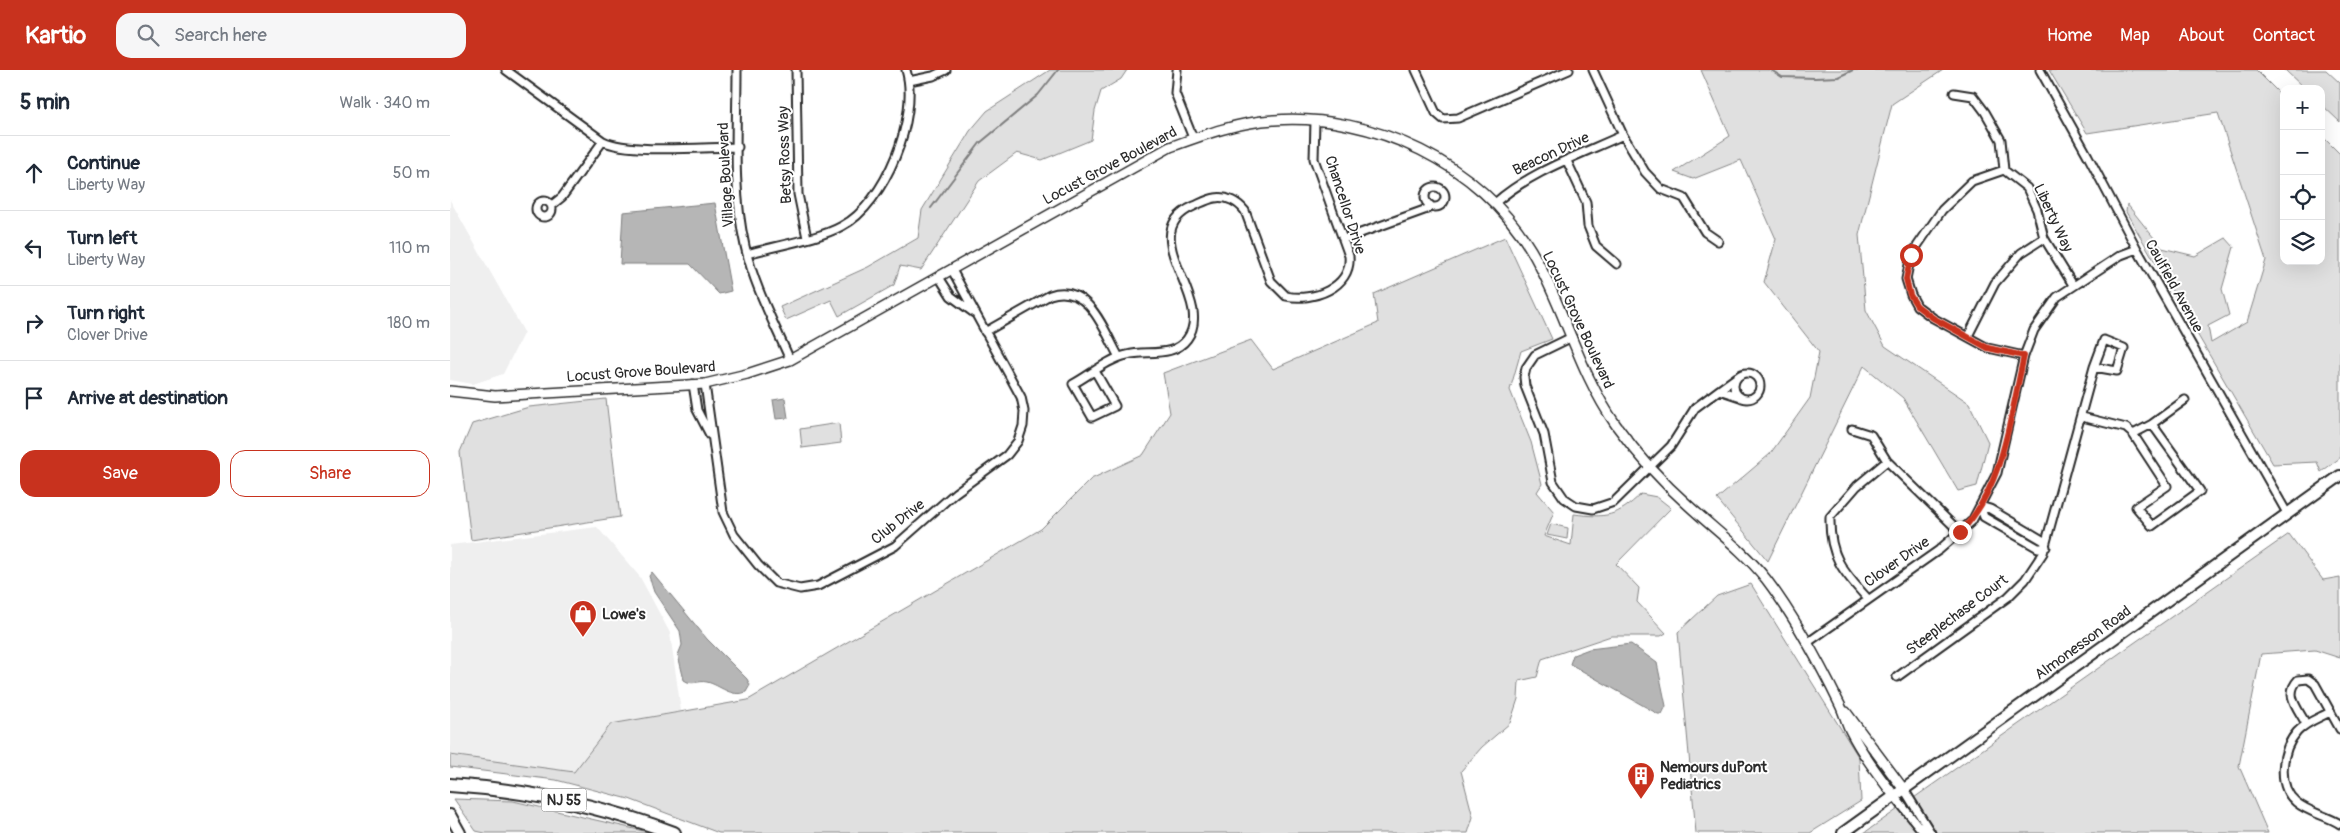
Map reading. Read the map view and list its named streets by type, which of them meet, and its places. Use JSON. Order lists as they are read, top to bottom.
{
  "streets": {
    "highway": ["NJ 55"],
    "main road": ["Almonesson Road"],
    "street": [
      "Beacon Drive",
      "Betsy Ross Way",
      "Locust Grove Boulevard",
      "Village Boulevard",
      "Chancellor Drive",
      "Liberty Way",
      "Caulfield Avenue",
      "Club Drive",
      "Clover Drive",
      "Steeplechase Court"
    ]
  },
  "crossings": [
    ["Beacon Drive", "Locust Grove Boulevard"],
    ["Locust Grove Boulevard", "Village Boulevard"],
    ["Locust Grove Boulevard", "Chancellor Drive"],
    ["Locust Grove Boulevard", "Club Drive"],
    ["Locust Grove Boulevard", "Clover Drive"],
    ["Liberty Way", "Clover Drive"],
    ["Caulfield Avenue", "Clover Drive"],
    ["Caulfield Avenue", "Almonesson Road"]
  ],
  "places": {
    "shop": ["Lowe's"],
    "building": ["Nemours duPont Pediatrics"]
  },
  "page": {
    "header": "Kartio",
    "search": "Search here",
    "nav": [
      "Home",
      "Map",
      "About",
      "Contact"
    ],
    "heading": ["5 min", "Walk · 340 m"],
    "map_buttons": ["+", "−"],
    "list": [
      ["Continue", "Liberty Way", "50 m"],
      ["Turn left", "Liberty Way", "110 m"],
      ["Turn right", "Clover Drive", "180 m"],
      "Arrive at destination"
    ],
    "buttons": ["Save", "Share"]
  }
}
